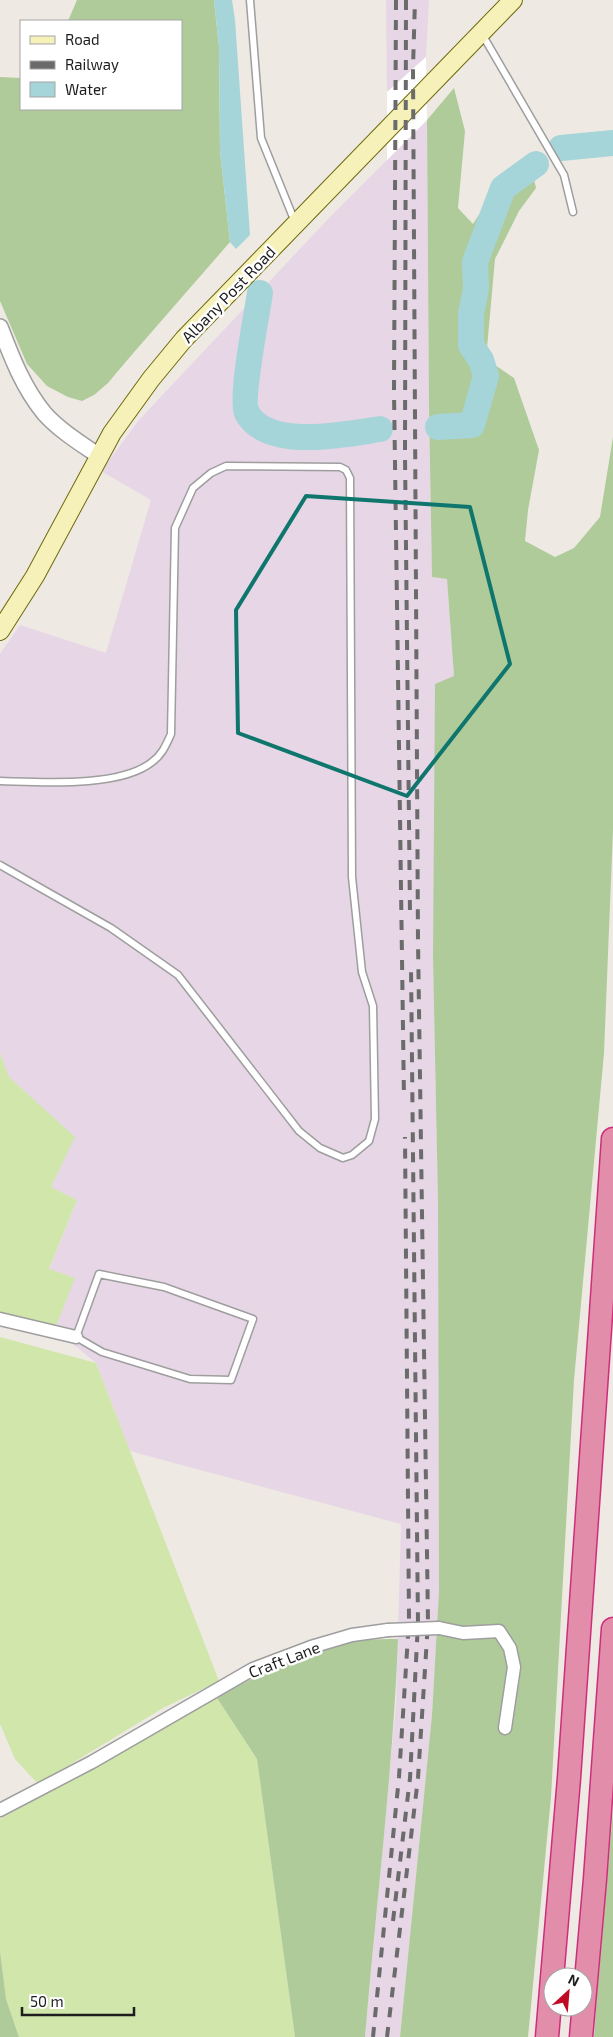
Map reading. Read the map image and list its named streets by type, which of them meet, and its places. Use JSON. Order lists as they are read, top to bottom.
{
  "streets": {
    "main road": ["Albany Post Road"],
    "street": ["Craft Lane"]
  },
  "legend": ["Road", "Railway", "Water"],
  "scale_bar": "50 m",
  "north": "top right"
}
